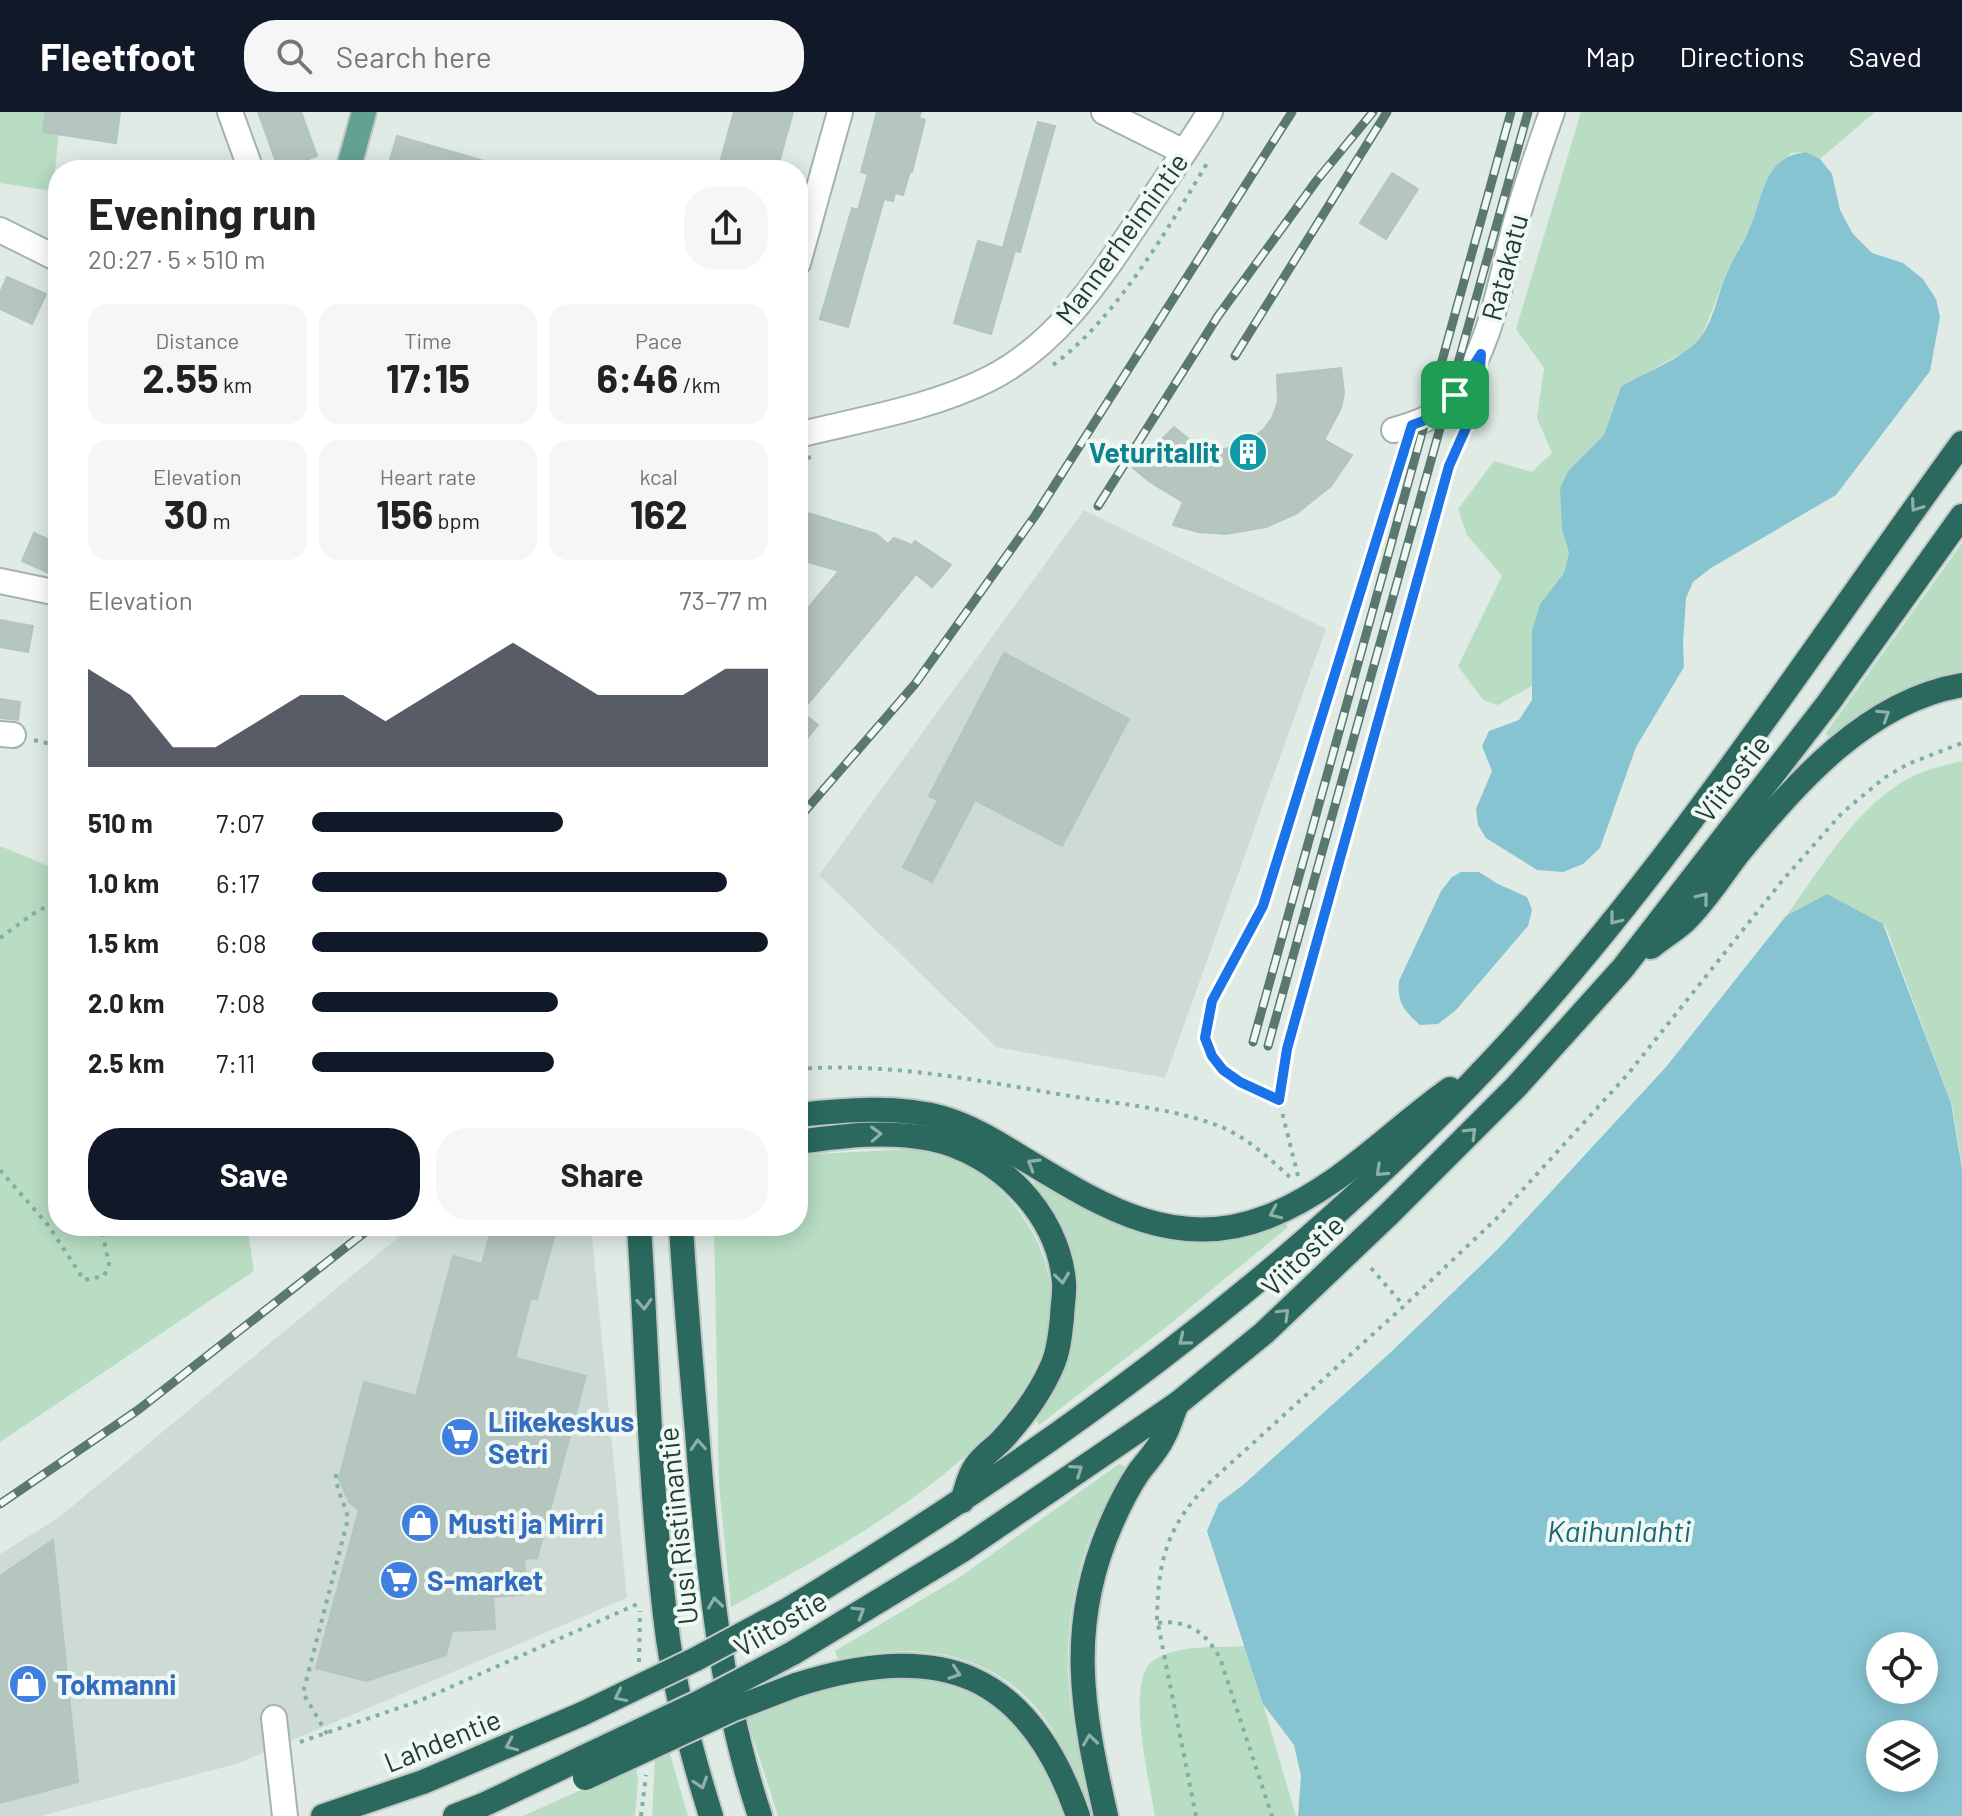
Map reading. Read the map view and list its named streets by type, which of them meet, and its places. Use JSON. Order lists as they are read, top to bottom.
{
  "streets": {
    "highway": ["Viitostie", "Uusi Ristiinantie", "Lahdentie"],
    "street": ["Mannerheimintie", "Ratakatu"]
  },
  "crossings": [
    ["Viitostie", "Lahdentie"]
  ],
  "one_way": ["Lahdentie"],
  "water": ["Kaihunlahti"],
  "places": {
    "building": ["Veturitallit"],
    "supermarket": ["Liikekeskus Setri", "S-market"],
    "shop": ["Musti ja Mirri", "Tokmanni"]
  },
  "page": {
    "header": "Fleetfoot",
    "search": "Search here",
    "nav": ["Map", "Directions", "Saved"],
    "heading": ["Evening run", "20:27 · 5 × 510 m"],
    "stats": [
      ["Distance", "2.55 km"],
      ["Time", "17:15"],
      ["Pace", "6:46 /km"],
      ["Elevation", "30 m"],
      ["Heart rate", "156 bpm"],
      ["kcal", "162"]
    ],
    "chart": ["Elevation", "73–77 m"],
    "list": [
      {
        "name": "510 m",
        "note": "7:07"
      },
      {
        "name": "1.0 km",
        "note": "6:17"
      },
      {
        "name": "1.5 km",
        "note": "6:08"
      },
      {
        "name": "2.0 km",
        "note": "7:08"
      },
      {
        "name": "2.5 km",
        "note": "7:11"
      }
    ],
    "buttons": ["Save", "Share"]
  }
}
